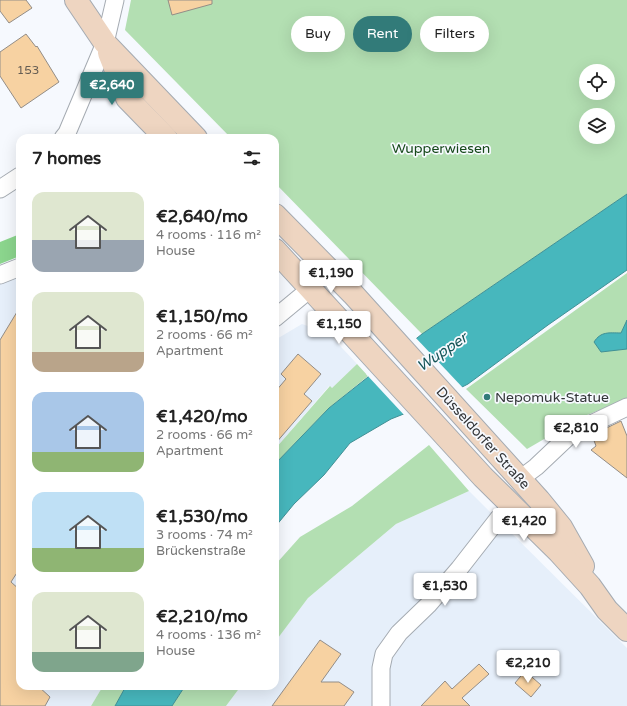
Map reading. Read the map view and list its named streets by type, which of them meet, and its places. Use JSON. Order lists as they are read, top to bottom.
{
  "streets": {
    "main road": ["Düsseldorfer Straße"]
  },
  "water": ["Wupper"],
  "parks": ["Wupperwiesen"],
  "places": ["Nepomuk-Statue"],
  "house_numbers": ["153"],
  "page": {
    "chip": ["Buy", "Rent", "Filters"],
    "price": [
      "€2,640",
      "€1,190",
      "€1,150",
      "€2,810",
      "€1,420",
      "€1,530",
      "€2,210"
    ],
    "heading": "7 homes",
    "list": [
      {
        "name": "€2,640/mo",
        "note": "4 rooms · 116 m² · House"
      },
      {
        "name": "€1,150/mo",
        "note": "2 rooms · 66 m² · Apartment"
      },
      {
        "name": "€1,420/mo",
        "note": "2 rooms · 66 m² · Apartment"
      },
      {
        "name": "€1,530/mo",
        "note": "3 rooms · 74 m² · Brückenstraße"
      },
      {
        "name": "€2,210/mo",
        "note": "4 rooms · 136 m² · House"
      }
    ]
  }
}
